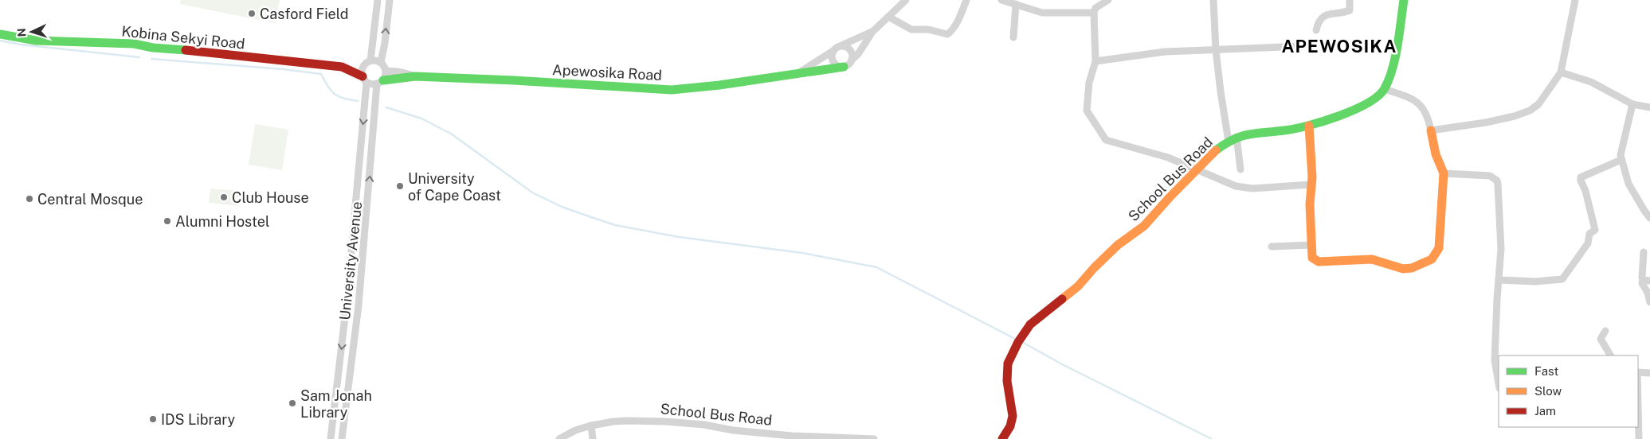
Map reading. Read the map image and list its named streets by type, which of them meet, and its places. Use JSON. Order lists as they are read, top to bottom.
{
  "streets": {
    "street": [
      "Kobina Sekyi Road",
      "Apewosika Road",
      "School Bus Road",
      "University Avenue"
    ]
  },
  "crossings": [
    ["Kobina Sekyi Road", "Apewosika Road"],
    ["Kobina Sekyi Road", "University Avenue"],
    ["Apewosika Road", "University Avenue"]
  ],
  "districts": ["APEWOSIKA"],
  "places": [
    "Casford Field",
    "University of Cape Coast",
    "Club House",
    "Central Mosque",
    "Alumni Hostel",
    "Sam Jonah Library",
    "IDS Library"
  ],
  "legend": ["Fast", "Slow", "Jam"],
  "north": "left"
}
